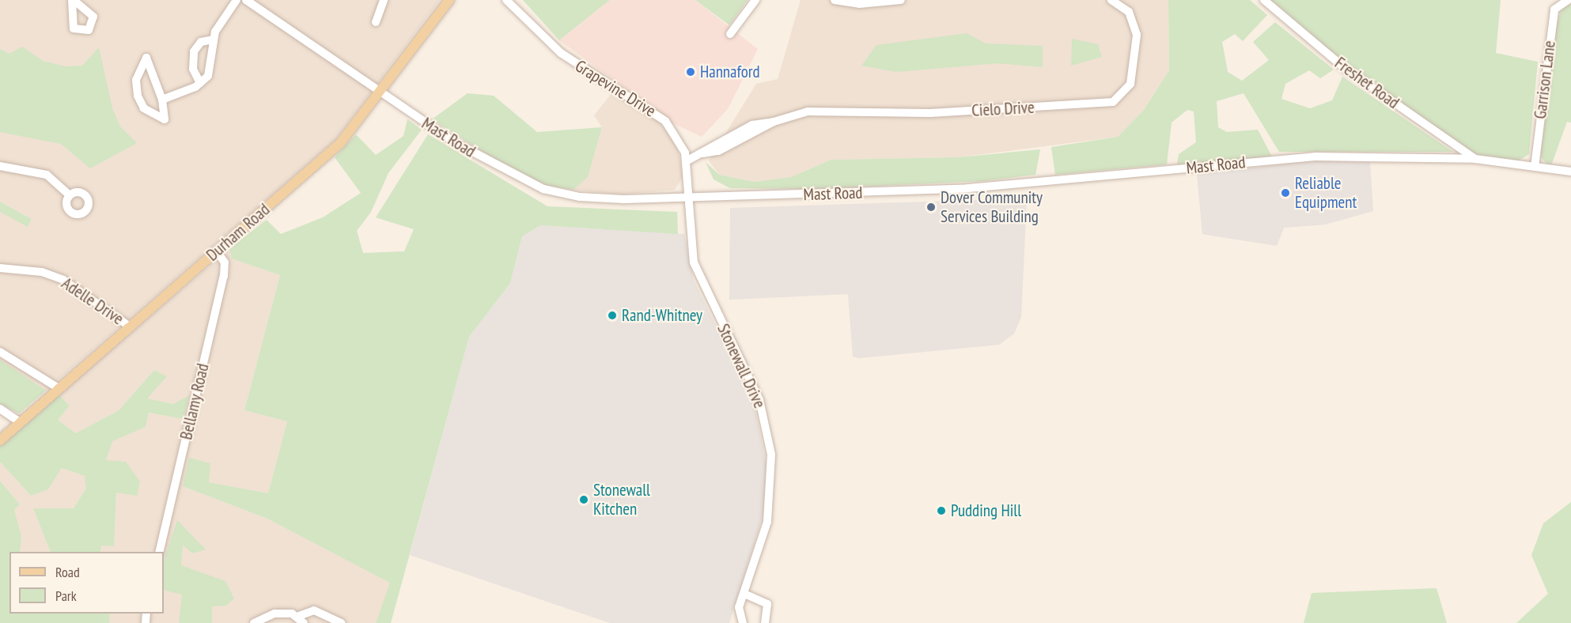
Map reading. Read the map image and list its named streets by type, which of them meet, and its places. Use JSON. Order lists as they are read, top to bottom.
{
  "streets": {
    "main road": ["Durham Road"],
    "street": [
      "Garrison Lane",
      "Freshet Road",
      "Grapevine Drive",
      "Cielo Drive",
      "Mast Road",
      "Adelle Drive",
      "Stonewall Drive",
      "Bellamy Road"
    ]
  },
  "crossings": [
    ["Garrison Lane", "Mast Road"],
    ["Freshet Road", "Mast Road"],
    ["Grapevine Drive", "Cielo Drive"],
    ["Grapevine Drive", "Mast Road"],
    ["Grapevine Drive", "Stonewall Drive"],
    ["Mast Road", "Durham Road"],
    ["Mast Road", "Stonewall Drive"],
    ["Durham Road", "Adelle Drive"],
    ["Durham Road", "Bellamy Road"]
  ],
  "places": [
    "Hannaford",
    "Reliable Equipment",
    "Dover Community Services Building",
    "Rand-Whitney",
    "Stonewall Kitchen",
    "Pudding Hill"
  ],
  "legend": ["Road", "Park"]
}
